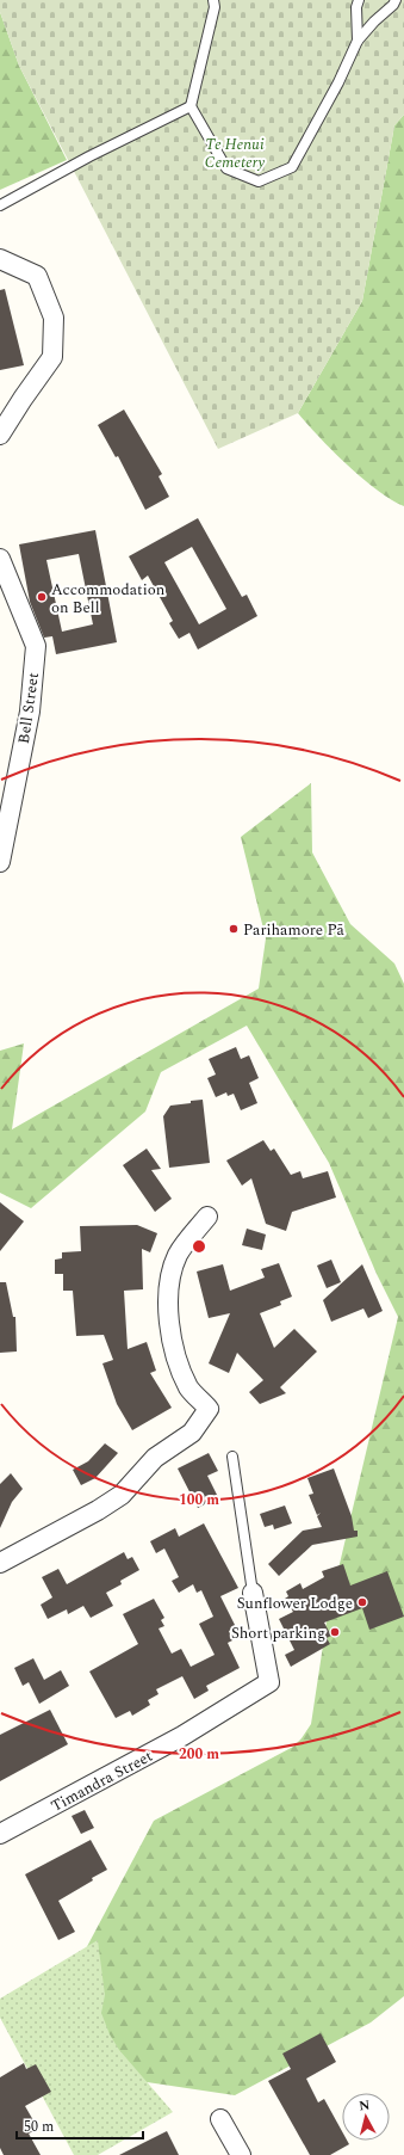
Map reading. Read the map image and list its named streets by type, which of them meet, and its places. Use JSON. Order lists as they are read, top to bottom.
{
  "streets": {
    "street": ["Bell Street", "Timandra Street"]
  },
  "parks": ["Te Henui Cemetery"],
  "places": [
    "Accommodation on Bell",
    "Parihamore Pā",
    "Sunflower Lodge",
    "Short parking"
  ],
  "scale_bar": "50 m",
  "north": "top",
  "rings": ["100 m", "200 m"]
}
